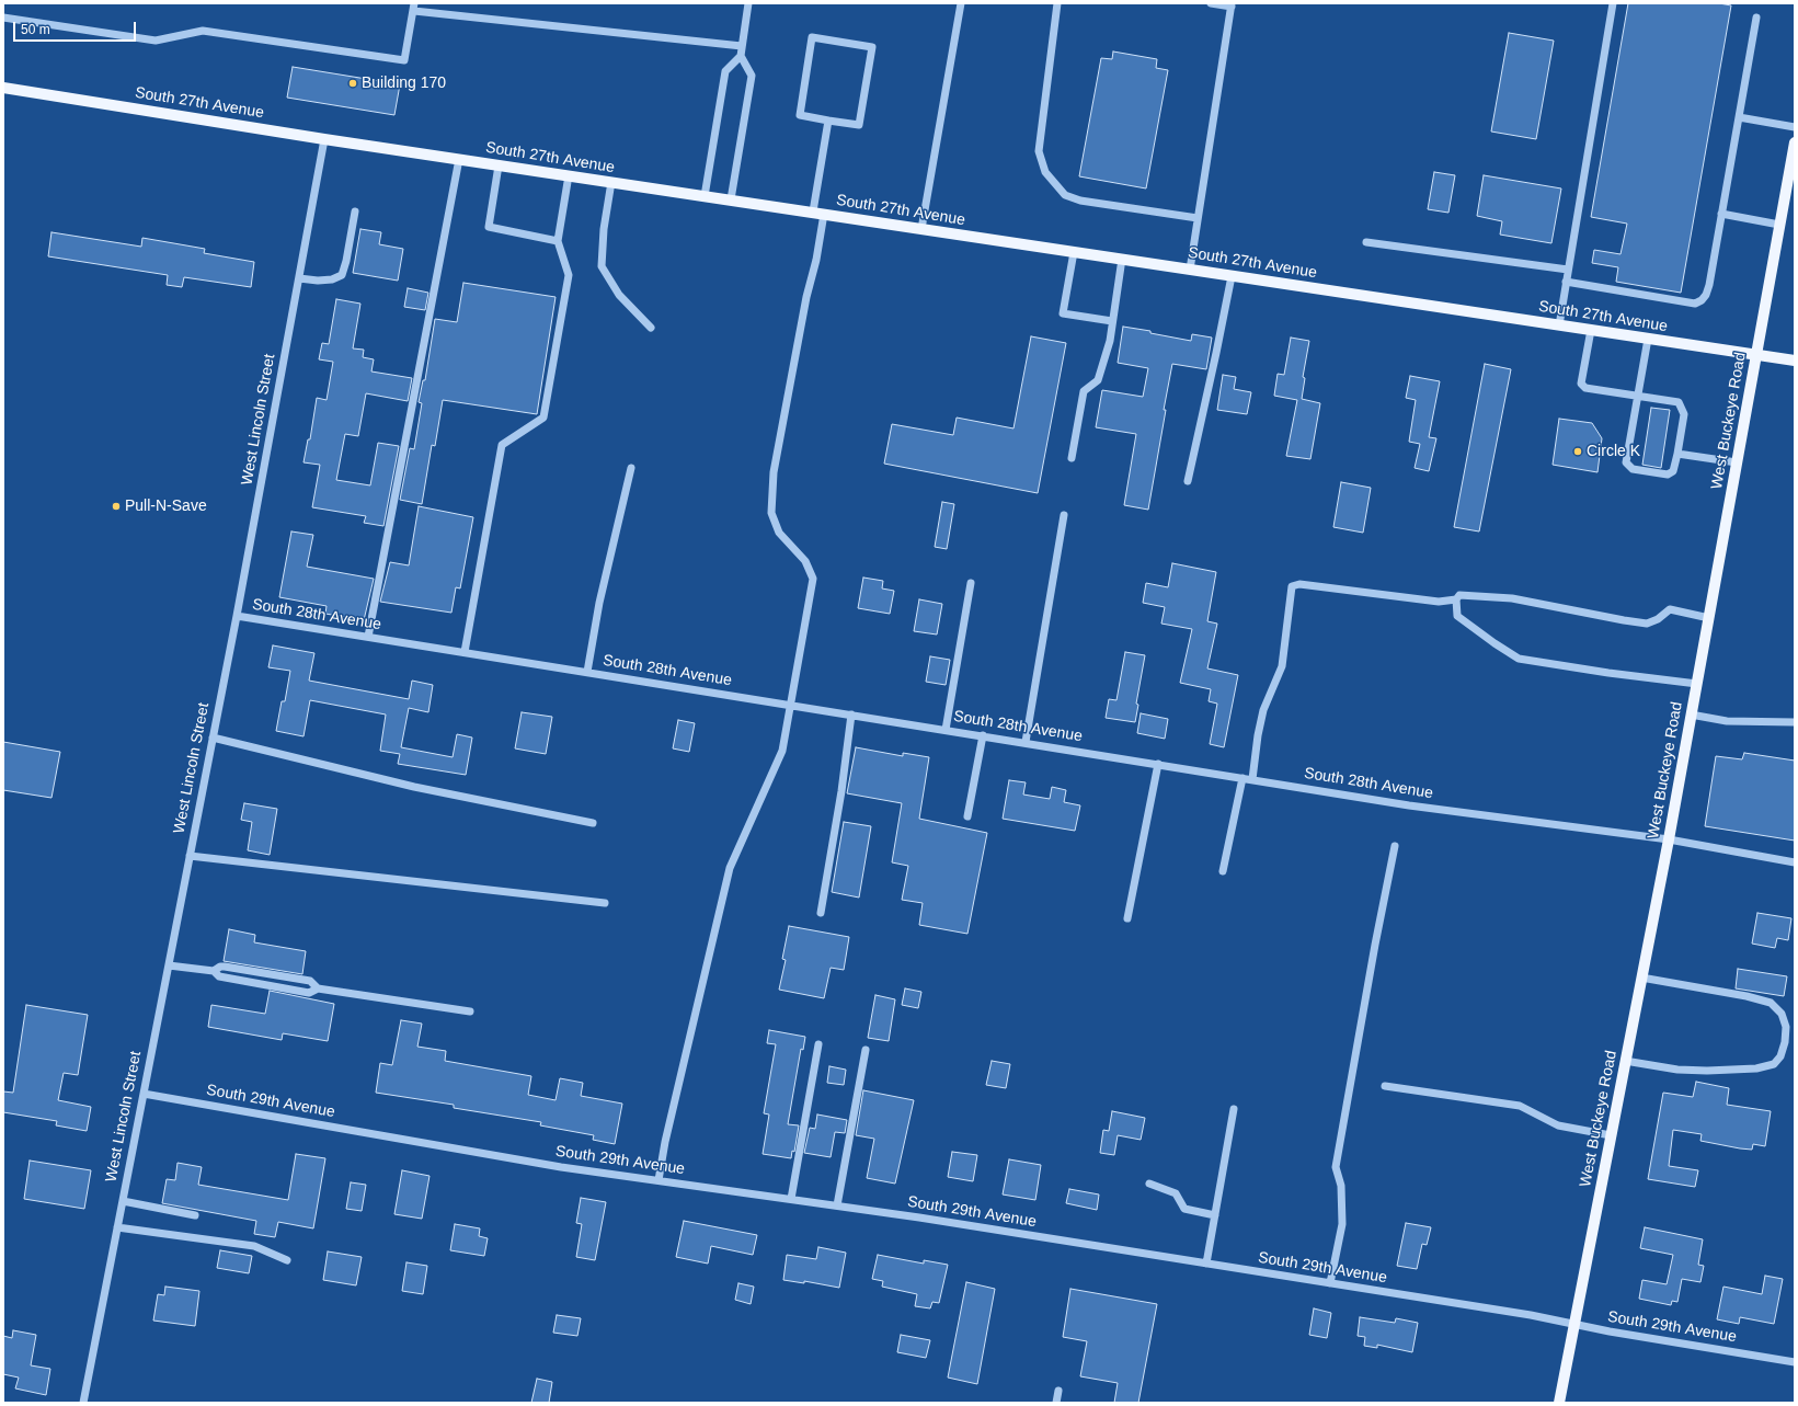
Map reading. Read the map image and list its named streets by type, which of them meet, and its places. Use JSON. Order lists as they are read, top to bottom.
{
  "streets": {
    "main road": ["South 27th Avenue", "West Buckeye Road"],
    "street": ["West Lincoln Street", "South 28th Avenue", "South 29th Avenue"]
  },
  "crossings": [
    ["South 27th Avenue", "West Lincoln Street"],
    ["South 27th Avenue", "West Buckeye Road"],
    ["West Lincoln Street", "South 28th Avenue"],
    ["West Lincoln Street", "South 29th Avenue"],
    ["West Buckeye Road", "South 28th Avenue"],
    ["West Buckeye Road", "South 29th Avenue"]
  ],
  "places": ["Building 170", "Circle K", "Pull-N-Save"],
  "scale_bar": "50 m"
}
